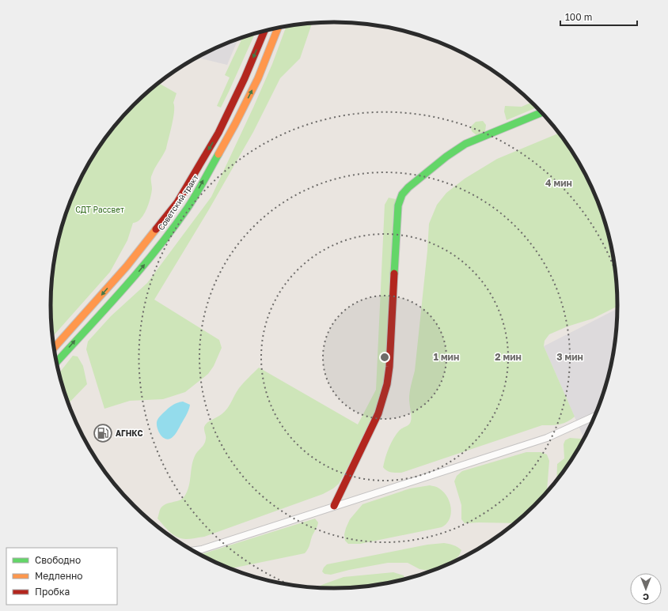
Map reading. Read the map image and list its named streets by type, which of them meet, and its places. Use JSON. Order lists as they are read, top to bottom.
{
  "streets": {
    "main road": ["Советский тракт"]
  },
  "parks": ["СДТ Рассвет"],
  "places": {
    "fuel station": ["АГНКС"]
  },
  "legend": ["Свободно", "Медленно", "Пробка"],
  "scale_bar": "100 m",
  "north": "bottom",
  "rings": [
    "4 мин",
    "1 мин",
    "2 мин",
    "3 мин"
  ]
}
